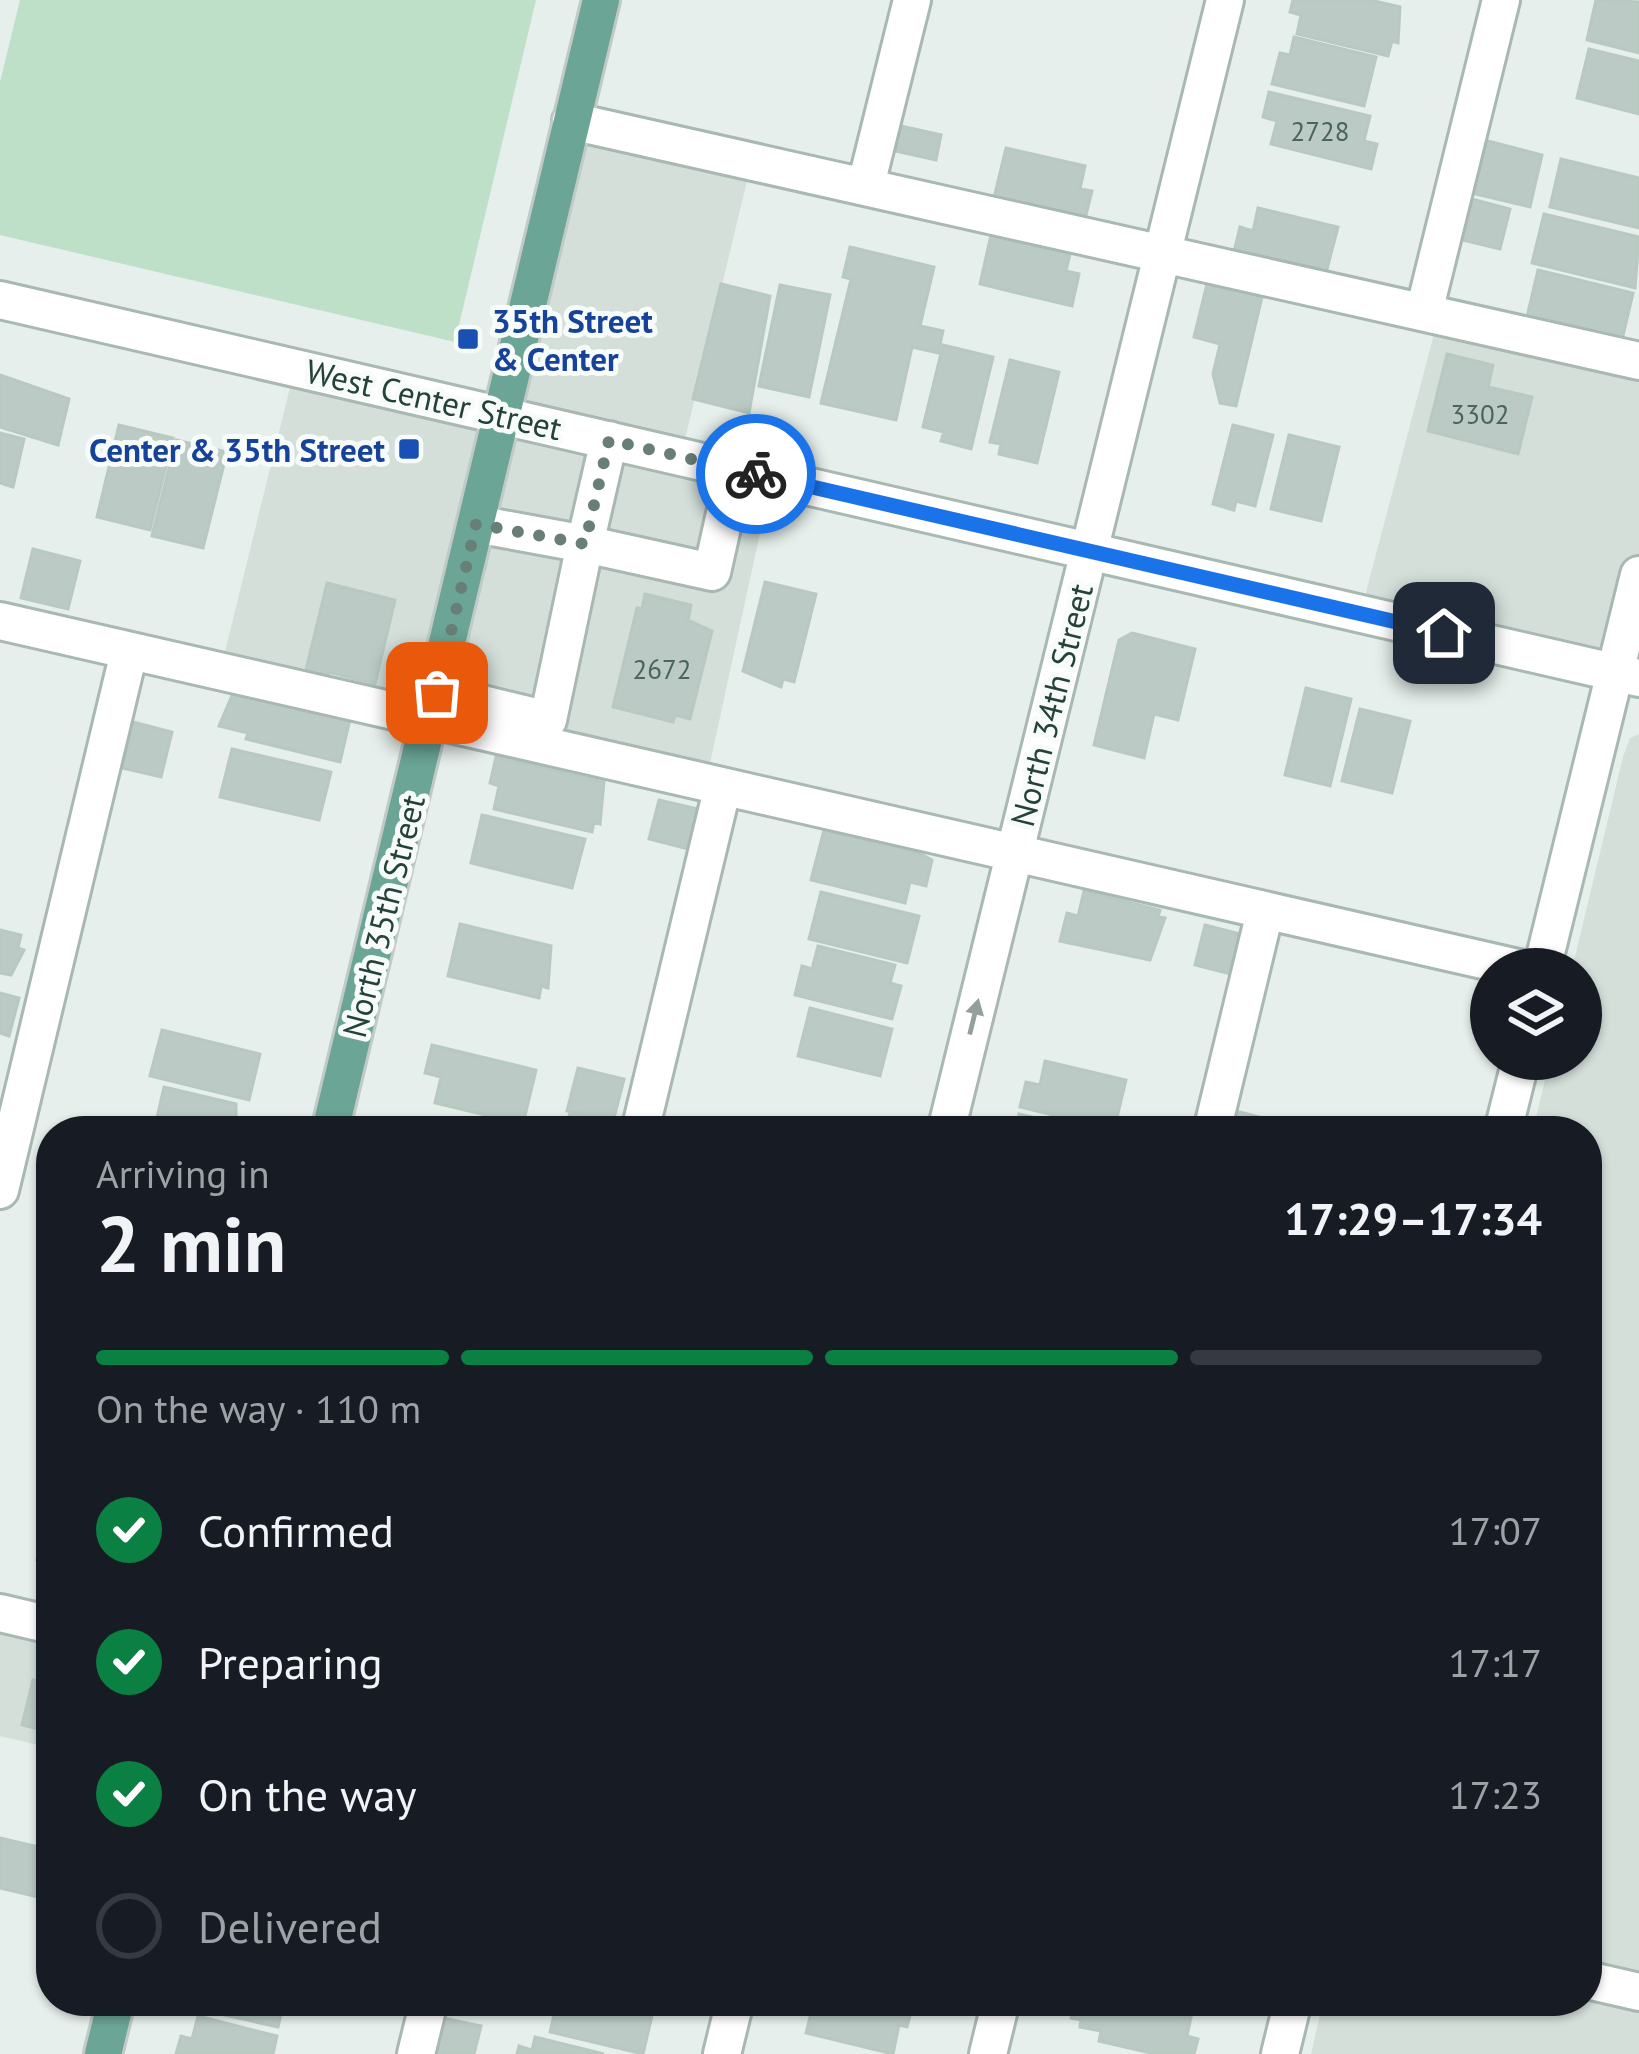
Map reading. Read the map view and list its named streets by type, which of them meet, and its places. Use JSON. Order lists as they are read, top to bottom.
{
  "streets": {
    "main road": ["North 35th Street"],
    "street": ["West Center Street", "North 34th Street"]
  },
  "crossings": [
    ["West Center Street", "North 34th Street"],
    ["West Center Street", "North 35th Street"]
  ],
  "places": {
    "transit": ["35th Street & Center", "Center & 35th Street"]
  },
  "house_numbers": ["2728", "3302", "2672"],
  "page": {
    "heading": ["2 min", "Arriving in", "17:29–17:34"],
    "bar": "On the way · 110 m",
    "list": [
      ["Confirmed", "17:07"],
      ["Preparing", "17:17"],
      ["On the way", "17:23"],
      "Delivered"
    ]
  }
}
